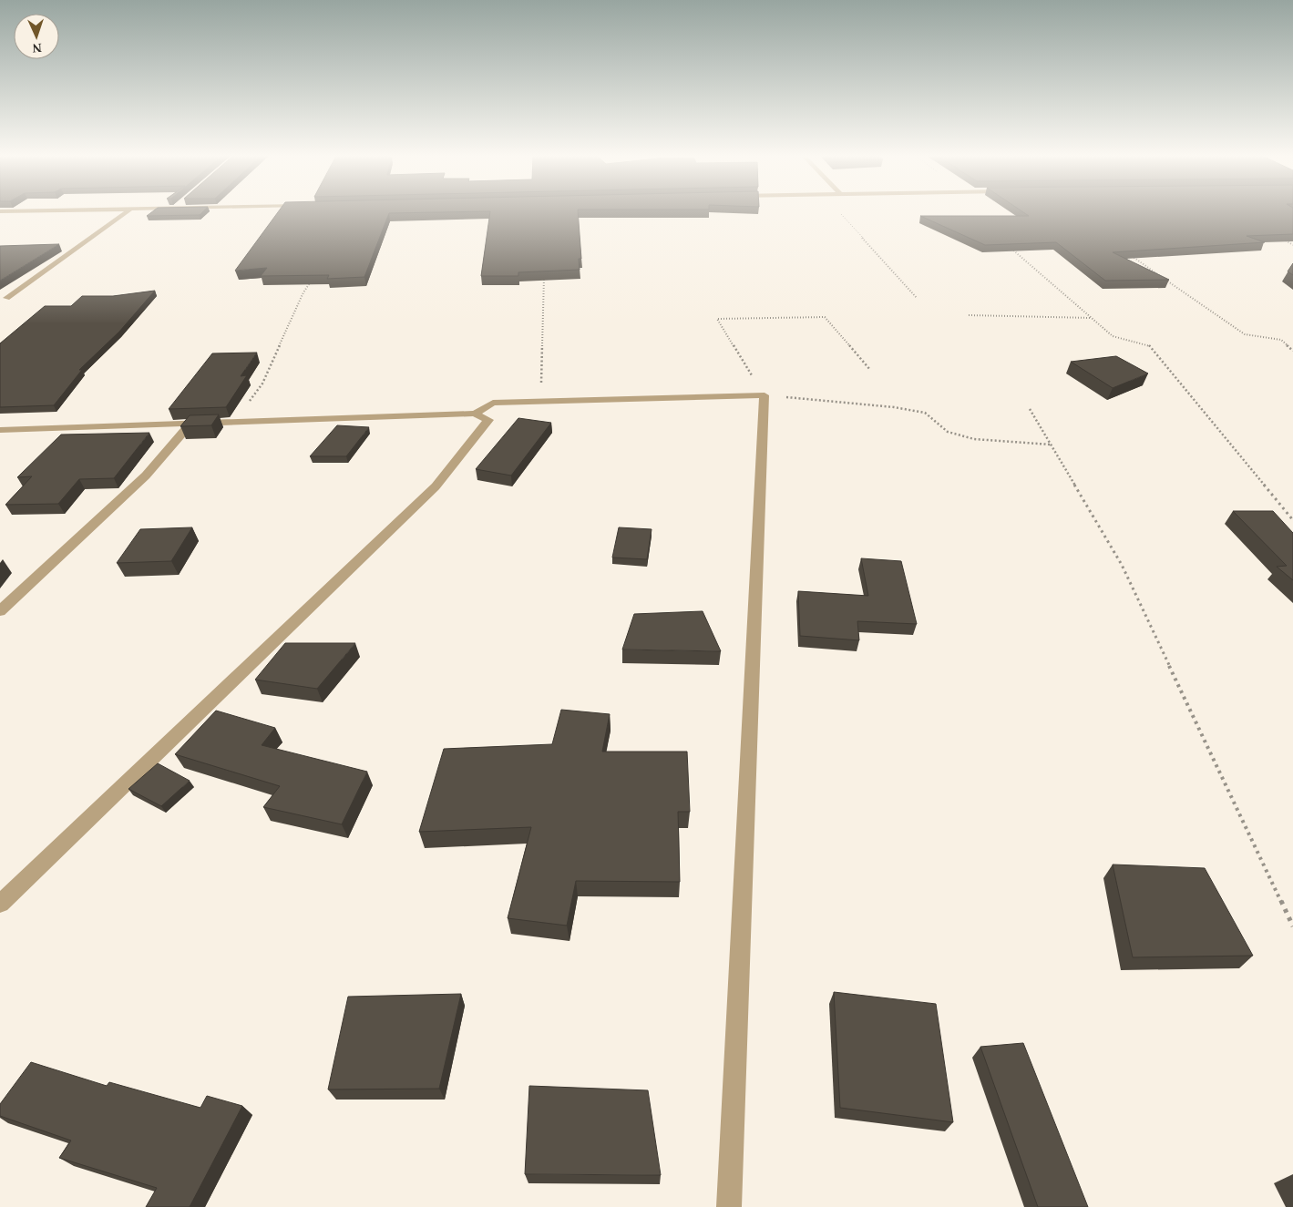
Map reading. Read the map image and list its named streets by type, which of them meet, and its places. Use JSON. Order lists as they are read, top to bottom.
{
  "north": "bottom"
}
